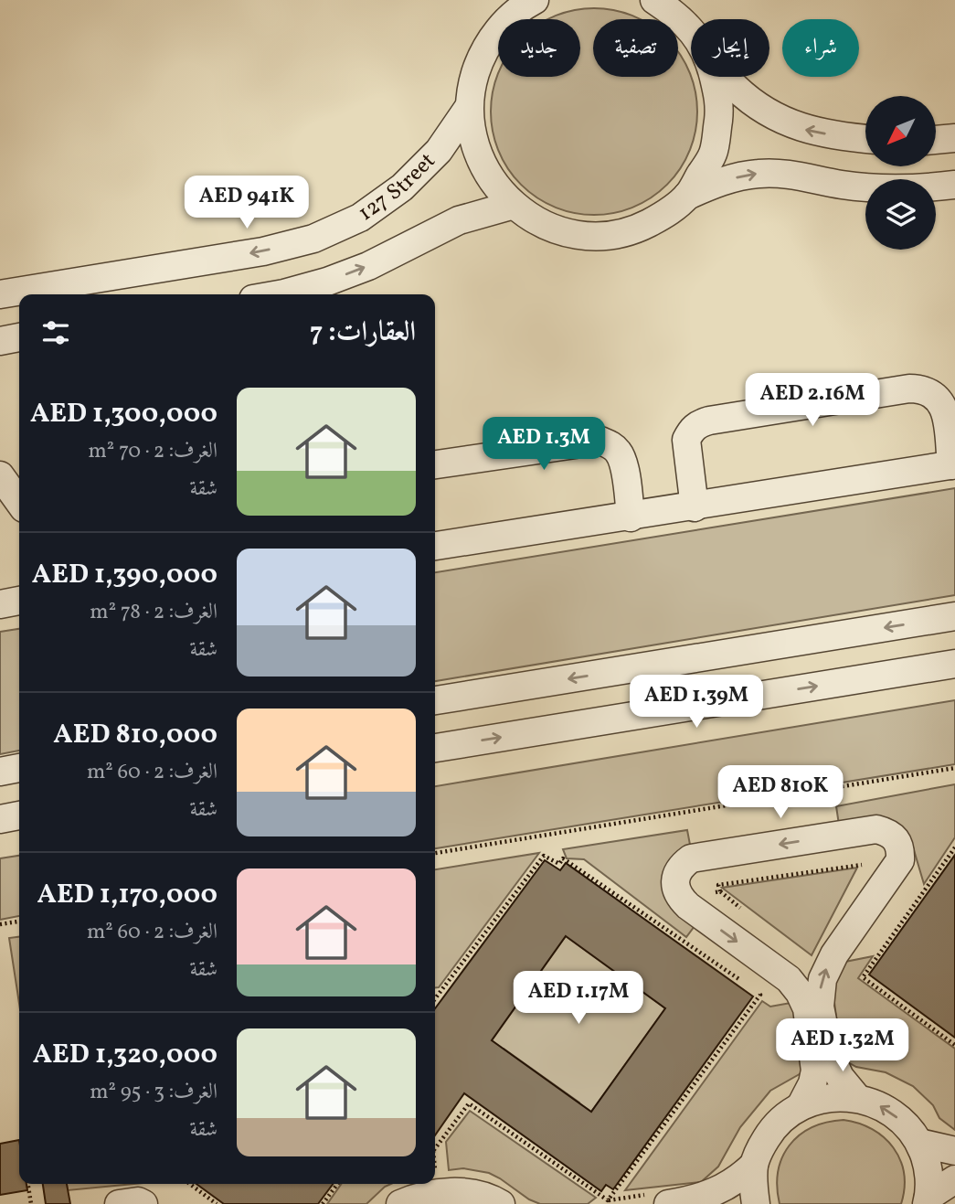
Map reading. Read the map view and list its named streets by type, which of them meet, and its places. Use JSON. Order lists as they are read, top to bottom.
{
  "streets": {
    "street": ["127 Street"]
  },
  "north": "bottom left",
  "page": {
    "chip": [
      "شراء",
      "إيجار",
      "تصفية",
      "جديد"
    ],
    "price": [
      "AED 941K",
      "AED 2.16M",
      "AED 1.3M",
      "AED 1.39M",
      "AED 810K",
      "AED 1.17M",
      "AED 1.32M"
    ],
    "heading": "العقارات: 7",
    "list": [
      {
        "name": "AED 1,300,000",
        "note": "الغرف: 2 · 70 m² · شقة"
      },
      {
        "name": "AED 1,390,000",
        "note": "الغرف: 2 · 78 m² · شقة"
      },
      {
        "name": "AED 810,000",
        "note": "الغرف: 2 · 60 m² · شقة"
      },
      {
        "name": "AED 1,170,000",
        "note": "الغرف: 2 · 60 m² · شقة"
      },
      {
        "name": "AED 1,320,000",
        "note": "الغرف: 3 · 95 m² · شقة"
      }
    ]
  }
}
